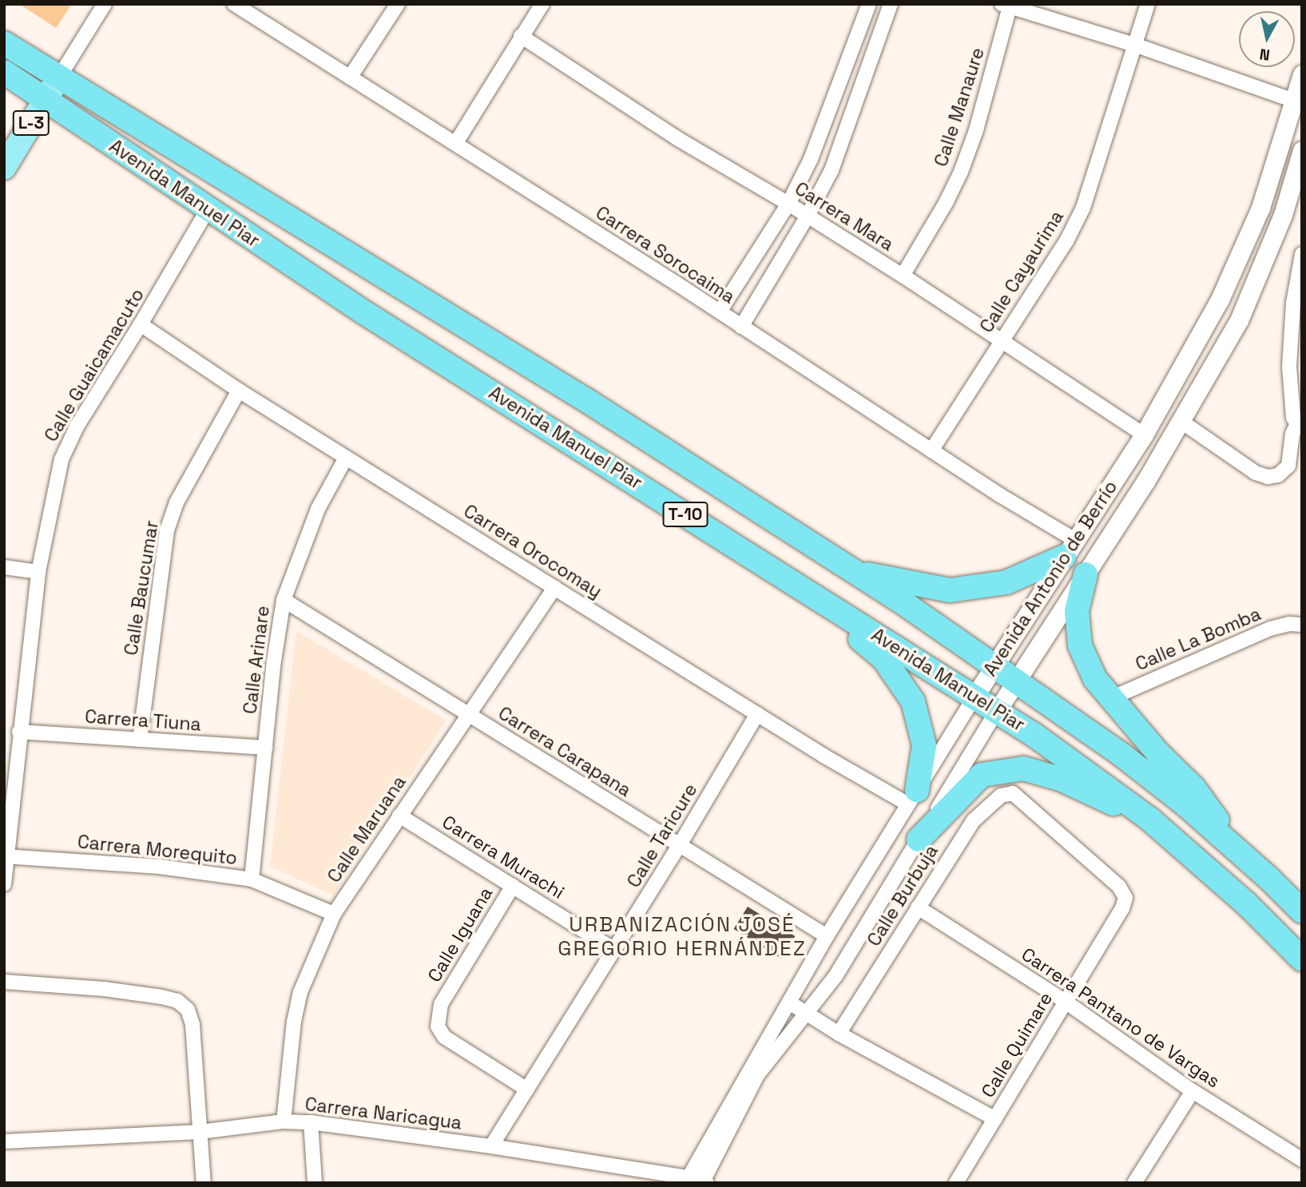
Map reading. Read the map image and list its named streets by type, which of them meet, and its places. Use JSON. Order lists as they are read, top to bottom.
{
  "streets": {
    "highway": ["Avenida Manuel Piar", "T-10"],
    "main road": ["L-3"],
    "street": [
      "Calle Manaure",
      "Carrera Mara",
      "Carrera Sorocaima",
      "Calle Cayaurima",
      "Calle Guaicamacuto",
      "Carrera Orocomay",
      "Avenida Antonio de Berrío",
      "Calle Baucumar",
      "Calle La Bomba",
      "Calle Arinare",
      "Carrera Tiuna",
      "Carrera Carapana",
      "Calle Maruana",
      "Calle Taricure",
      "Carrera Morequito",
      "Carrera Murachi",
      "Calle Burbuja",
      "Calle Iguana",
      "Carrera Pantano de Vargas",
      "Calle Quimare",
      "Carrera Naricagua"
    ]
  },
  "crossings": [
    ["Calle Manaure", "Carrera Mara"],
    ["L-3", "Avenida Manuel Piar"],
    ["Avenida Manuel Piar", "Calle Guaicamacuto"],
    ["Avenida Manuel Piar", "Avenida Antonio de Berrío"],
    ["Carrera Mara", "Calle Cayaurima"],
    ["Carrera Mara", "Avenida Antonio de Berrío"],
    ["Carrera Sorocaima", "Calle Cayaurima"],
    ["Carrera Sorocaima", "Avenida Antonio de Berrío"],
    ["Calle Guaicamacuto", "Carrera Orocomay"],
    ["Calle Guaicamacuto", "Carrera Tiuna"],
    ["Calle Guaicamacuto", "Carrera Morequito"],
    ["Carrera Orocomay", "Avenida Antonio de Berrío"],
    ["Carrera Orocomay", "Calle Baucumar"],
    ["Carrera Orocomay", "Calle Arinare"],
    ["Carrera Orocomay", "Calle Maruana"],
    ["Carrera Orocomay", "Calle Taricure"],
    ["Avenida Antonio de Berrío", "Carrera Carapana"],
    ["Avenida Antonio de Berrío", "Carrera Naricagua"],
    ["Calle Baucumar", "Carrera Tiuna"],
    ["Calle Arinare", "Carrera Tiuna"],
    ["Calle Arinare", "Carrera Carapana"],
    ["Calle Arinare", "Carrera Morequito"],
    ["Carrera Carapana", "Calle Maruana"],
    ["Carrera Carapana", "Calle Taricure"],
    ["Calle Maruana", "Carrera Morequito"],
    ["Calle Maruana", "Carrera Murachi"],
    ["Calle Maruana", "Carrera Naricagua"],
    ["Calle Taricure", "Carrera Murachi"],
    ["Calle Taricure", "Calle Iguana"],
    ["Calle Taricure", "Carrera Naricagua"],
    ["Carrera Murachi", "Calle Iguana"],
    ["Calle Burbuja", "Carrera Pantano de Vargas"],
    ["Calle Burbuja", "Calle Quimare"],
    ["Carrera Pantano de Vargas", "Calle Quimare"]
  ],
  "districts": ["URBANIZACIÓN JOSÉ GREGORIO HERNÁNDEZ"],
  "north": "bottom"
}
